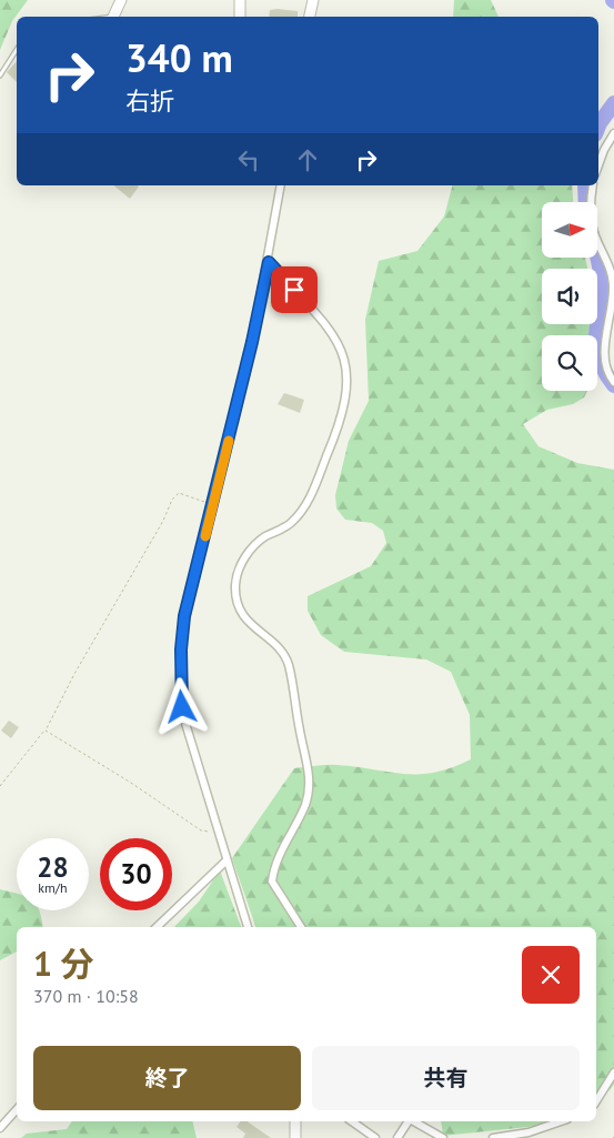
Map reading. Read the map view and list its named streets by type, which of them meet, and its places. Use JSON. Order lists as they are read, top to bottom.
{
  "north": "right",
  "page": {
    "turn": ["340 m", "右折"],
    "speed": "28 km/h",
    "limit": "30",
    "heading": ["1 分", "370 m · 10:58"],
    "buttons": ["終了", "共有"]
  }
}
